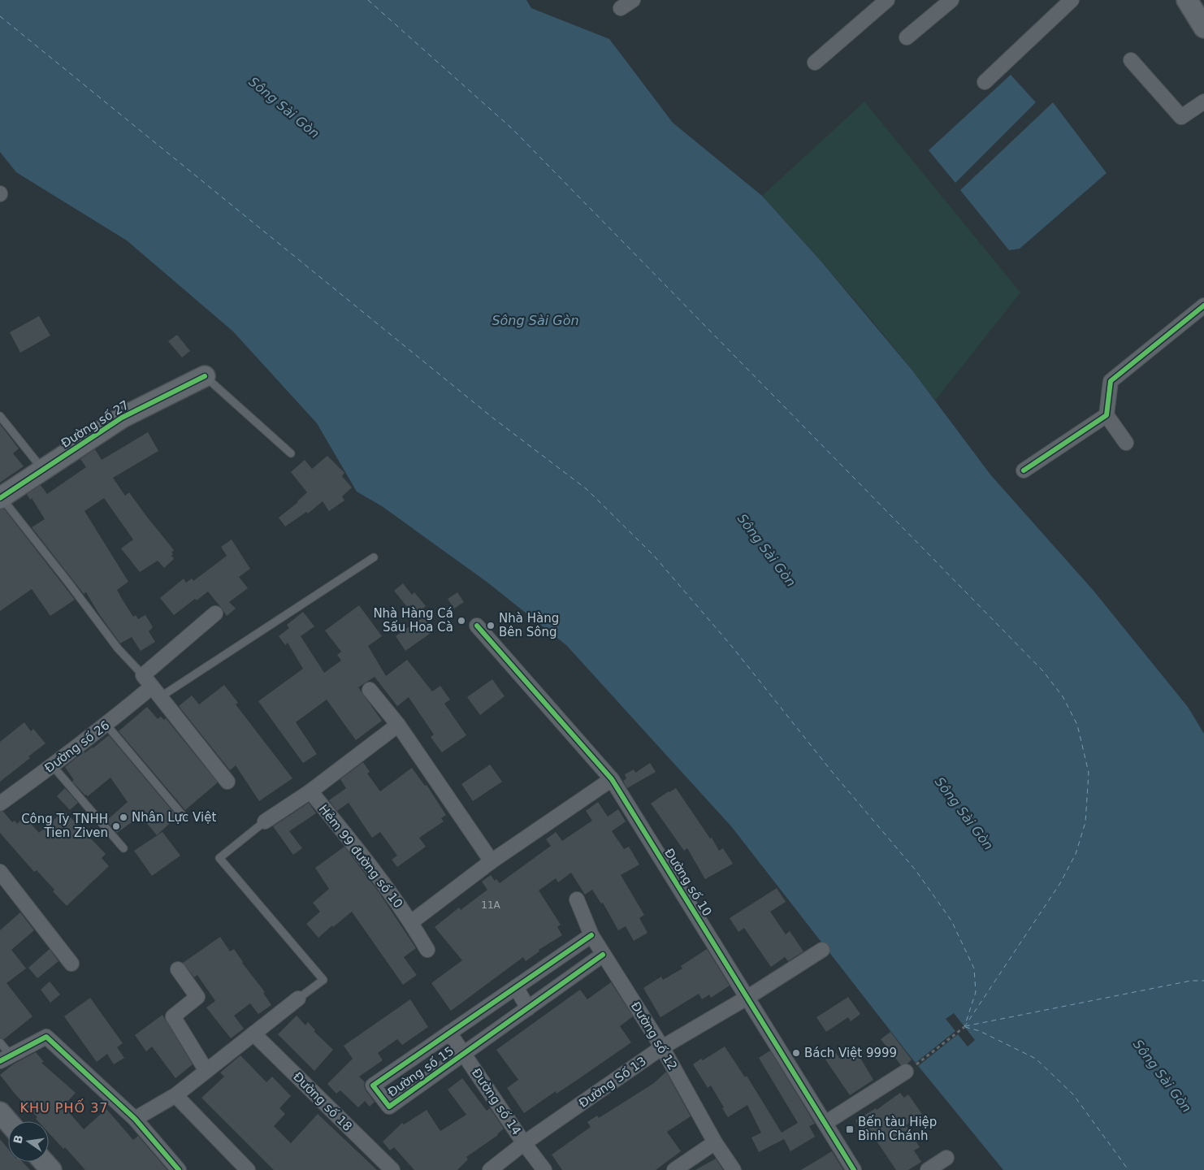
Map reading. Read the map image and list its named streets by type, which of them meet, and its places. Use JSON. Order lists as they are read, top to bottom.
{
  "streets": {
    "street": [
      "Đường số 27",
      "Đường số 26",
      "Hẻm 99 đường số 10",
      "Đường số 10",
      "Đường số 12",
      "Đường số 15",
      "Đường Số 13",
      "Đường số 18",
      "Đường số 14"
    ]
  },
  "crossings": [
    ["Đường số 10", "Đường Số 13"],
    ["Đường số 12", "Đường số 15"],
    ["Đường số 12", "Đường Số 13"],
    ["Đường số 15", "Đường số 14"],
    ["Đường Số 13", "Đường số 14"]
  ],
  "districts": ["KHU PHỐ 37"],
  "water": ["Sông Sài Gòn"],
  "places": {
    "other": [
      "Nhà Hàng Cá Sấu Hoa Cà",
      "Nhà Hàng Bên Sông",
      "Nhân Lực Việt",
      "Công Ty TNHH Tien Ziven",
      "Bách Việt 9999"
    ],
    "transit": ["Bến tàu Hiệp Bình Chánh"]
  },
  "house_numbers": ["11A"],
  "north": "left"
}
